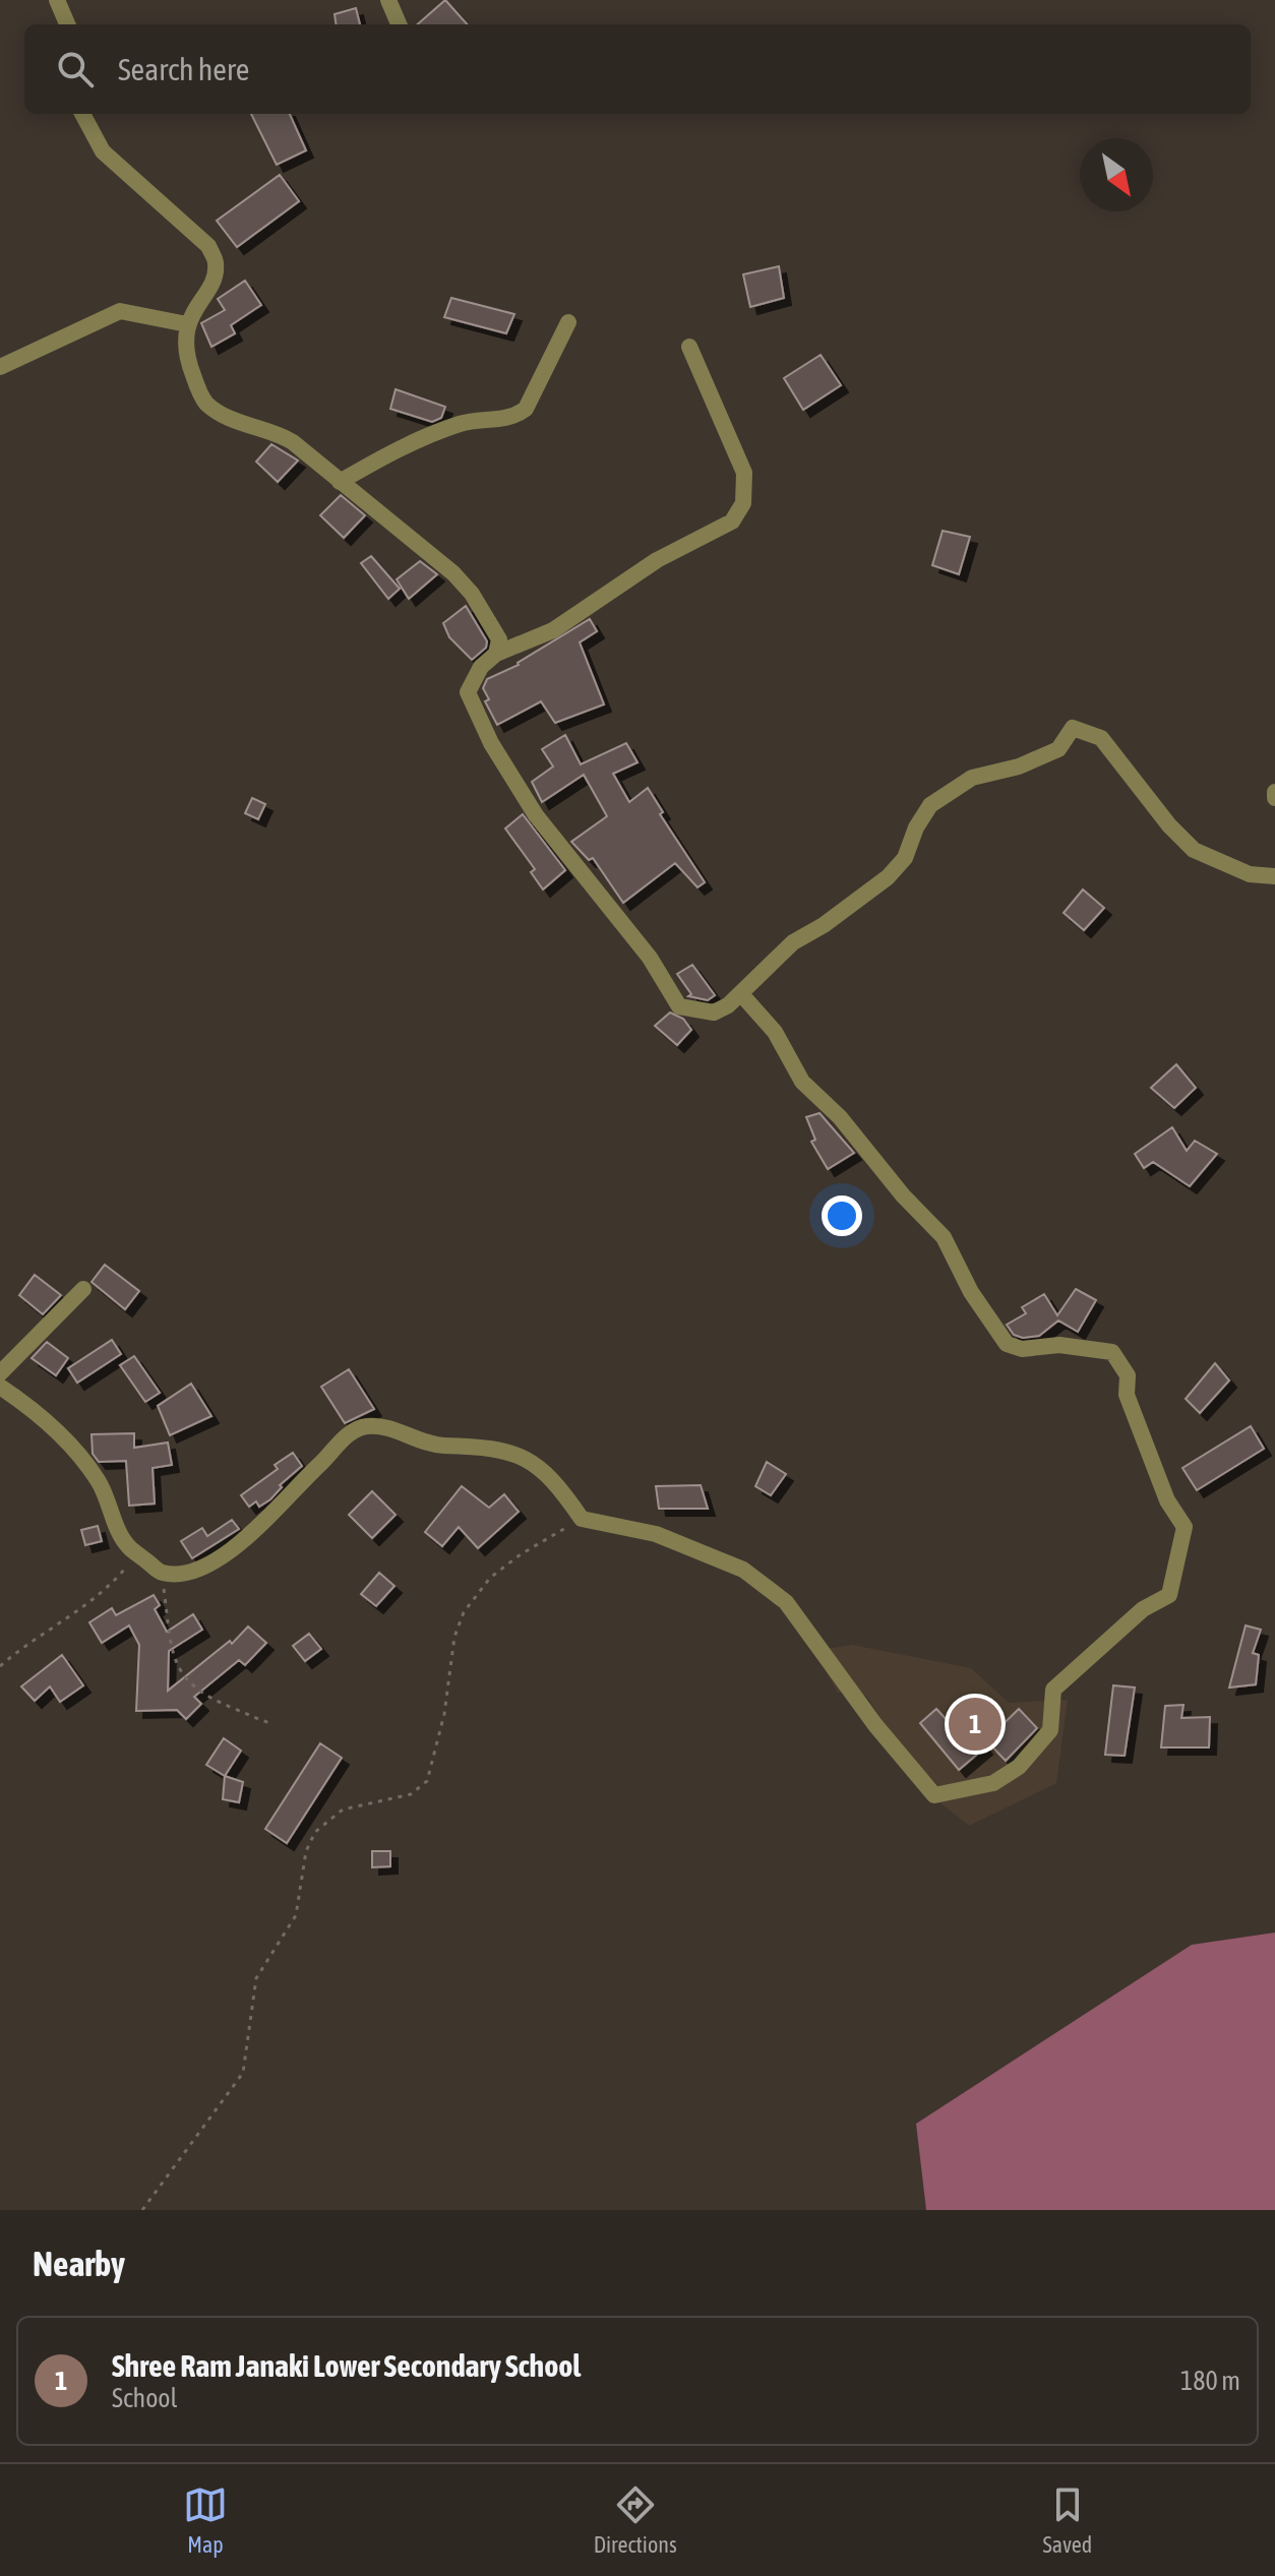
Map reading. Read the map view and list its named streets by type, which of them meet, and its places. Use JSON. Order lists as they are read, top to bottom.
{
  "north": "bottom right",
  "page": {
    "search": "Search here",
    "pins": "1",
    "heading": "Nearby",
    "list": [
      {
        "mark": "1",
        "name": "Shree Ram Janaki Lower Secondary School",
        "note": "School",
        "value": "180 m"
      }
    ],
    "nav": ["Map", "Directions", "Saved"]
  }
}
